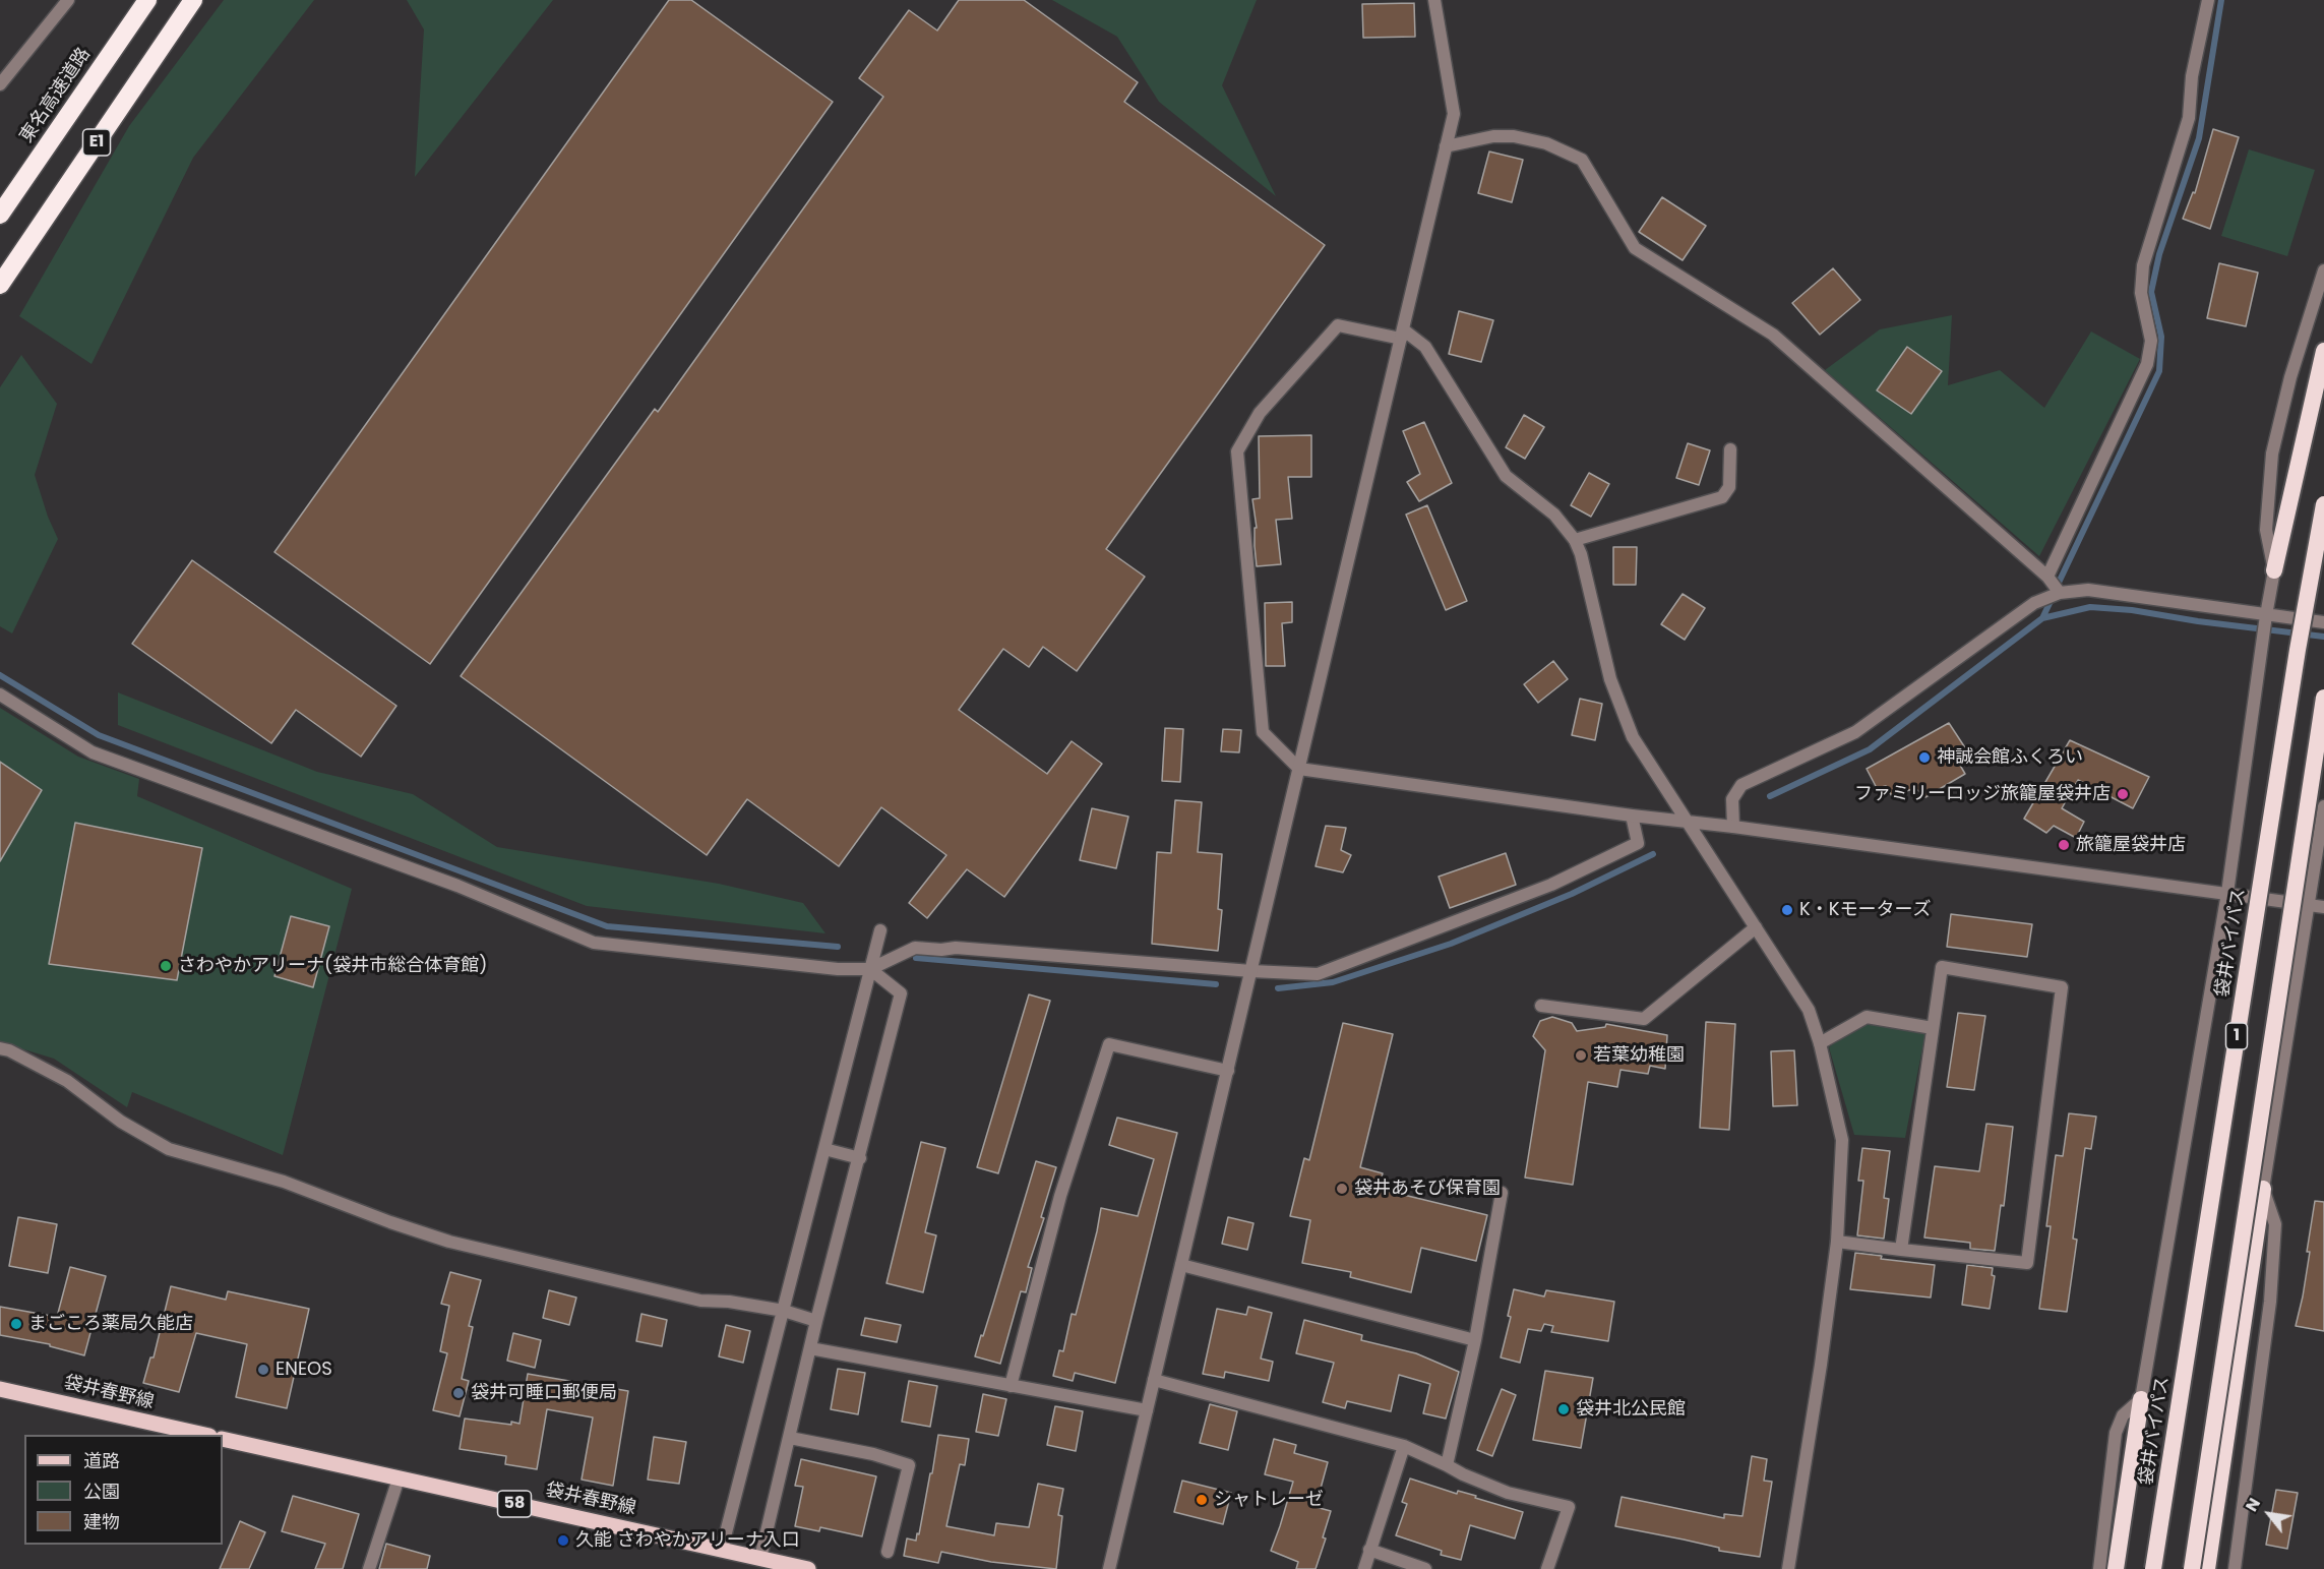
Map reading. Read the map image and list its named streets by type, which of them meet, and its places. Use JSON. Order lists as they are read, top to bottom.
{
  "streets": {
    "highway": [
      "東名高速道路",
      "E1",
      "袋井バイパス",
      "1"
    ],
    "main road": ["袋井春野線", "58"]
  },
  "places": [
    "神誠会館ふくろい",
    "ファミリーロッジ旅籠屋袋井店",
    "旅籠屋袋井店",
    "K・Kモーターズ",
    "さわやかアリーナ(袋井市総合体育館)",
    "若葉幼稚園",
    "袋井あそび保育園",
    "まごころ薬局久能店",
    "ENEOS",
    "袋井可睡口郵便局",
    "袋井北公民館",
    "シャトレーゼ",
    "久能 さわやかアリーナ入口"
  ],
  "legend": ["道路", "公園", "建物"],
  "north": "top left"
}
